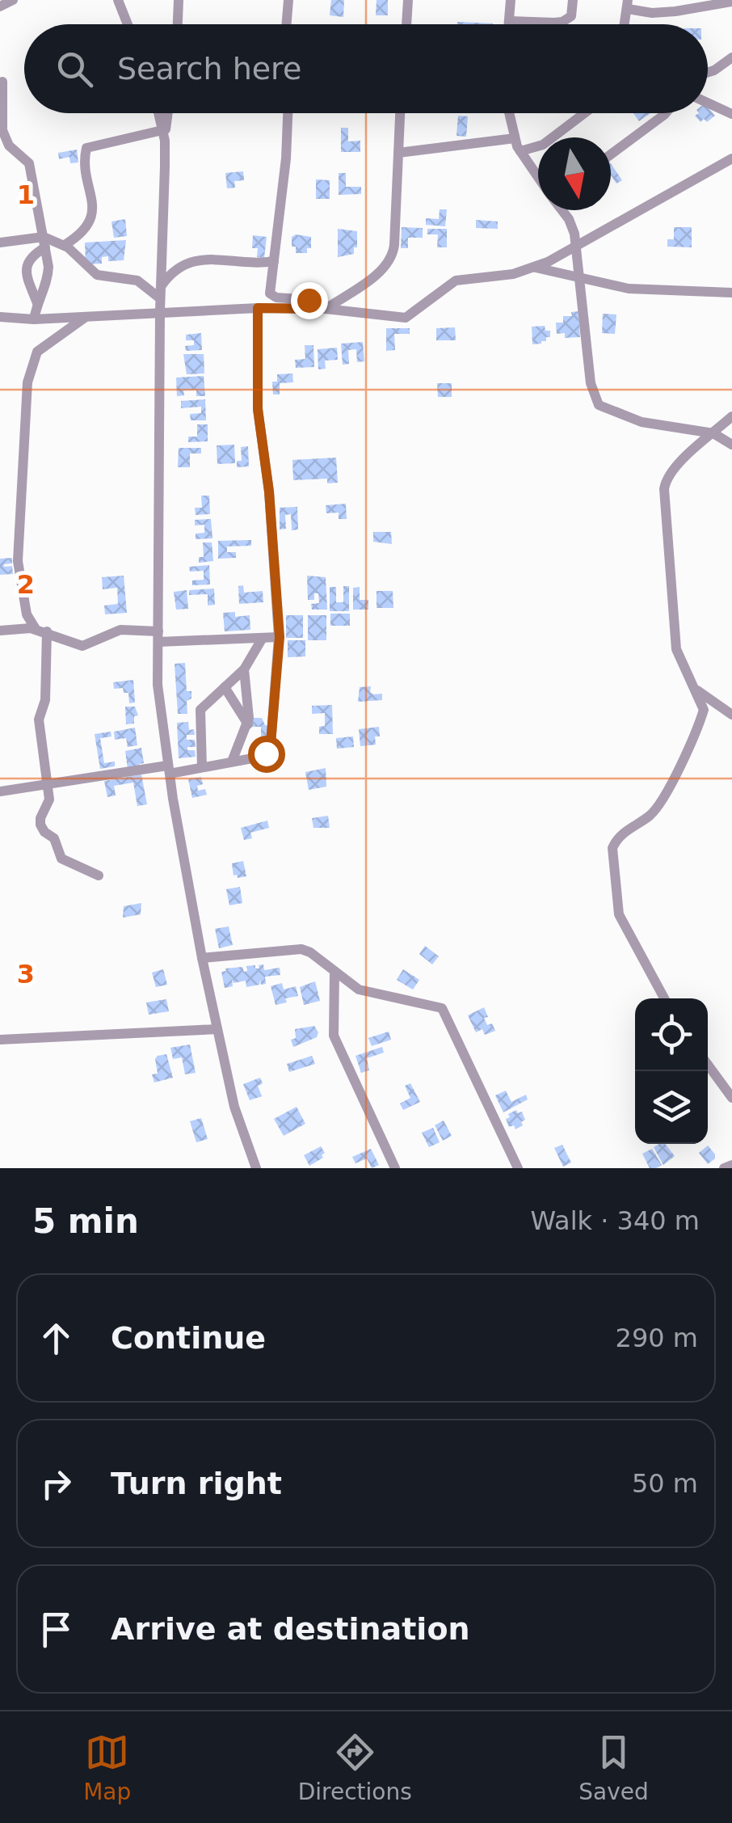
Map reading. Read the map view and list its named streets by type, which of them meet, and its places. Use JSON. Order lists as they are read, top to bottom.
{
  "north": "bottom",
  "page": {
    "search": "Search here",
    "heading": ["5 min", "Walk · 340 m"],
    "list": [
      ["Continue", "290 m"],
      ["Turn right", "50 m"],
      "Arrive at destination"
    ],
    "nav": ["Map", "Directions", "Saved"]
  },
  "grid": {
    "rows": ["1", "2", "3"]
  }
}
